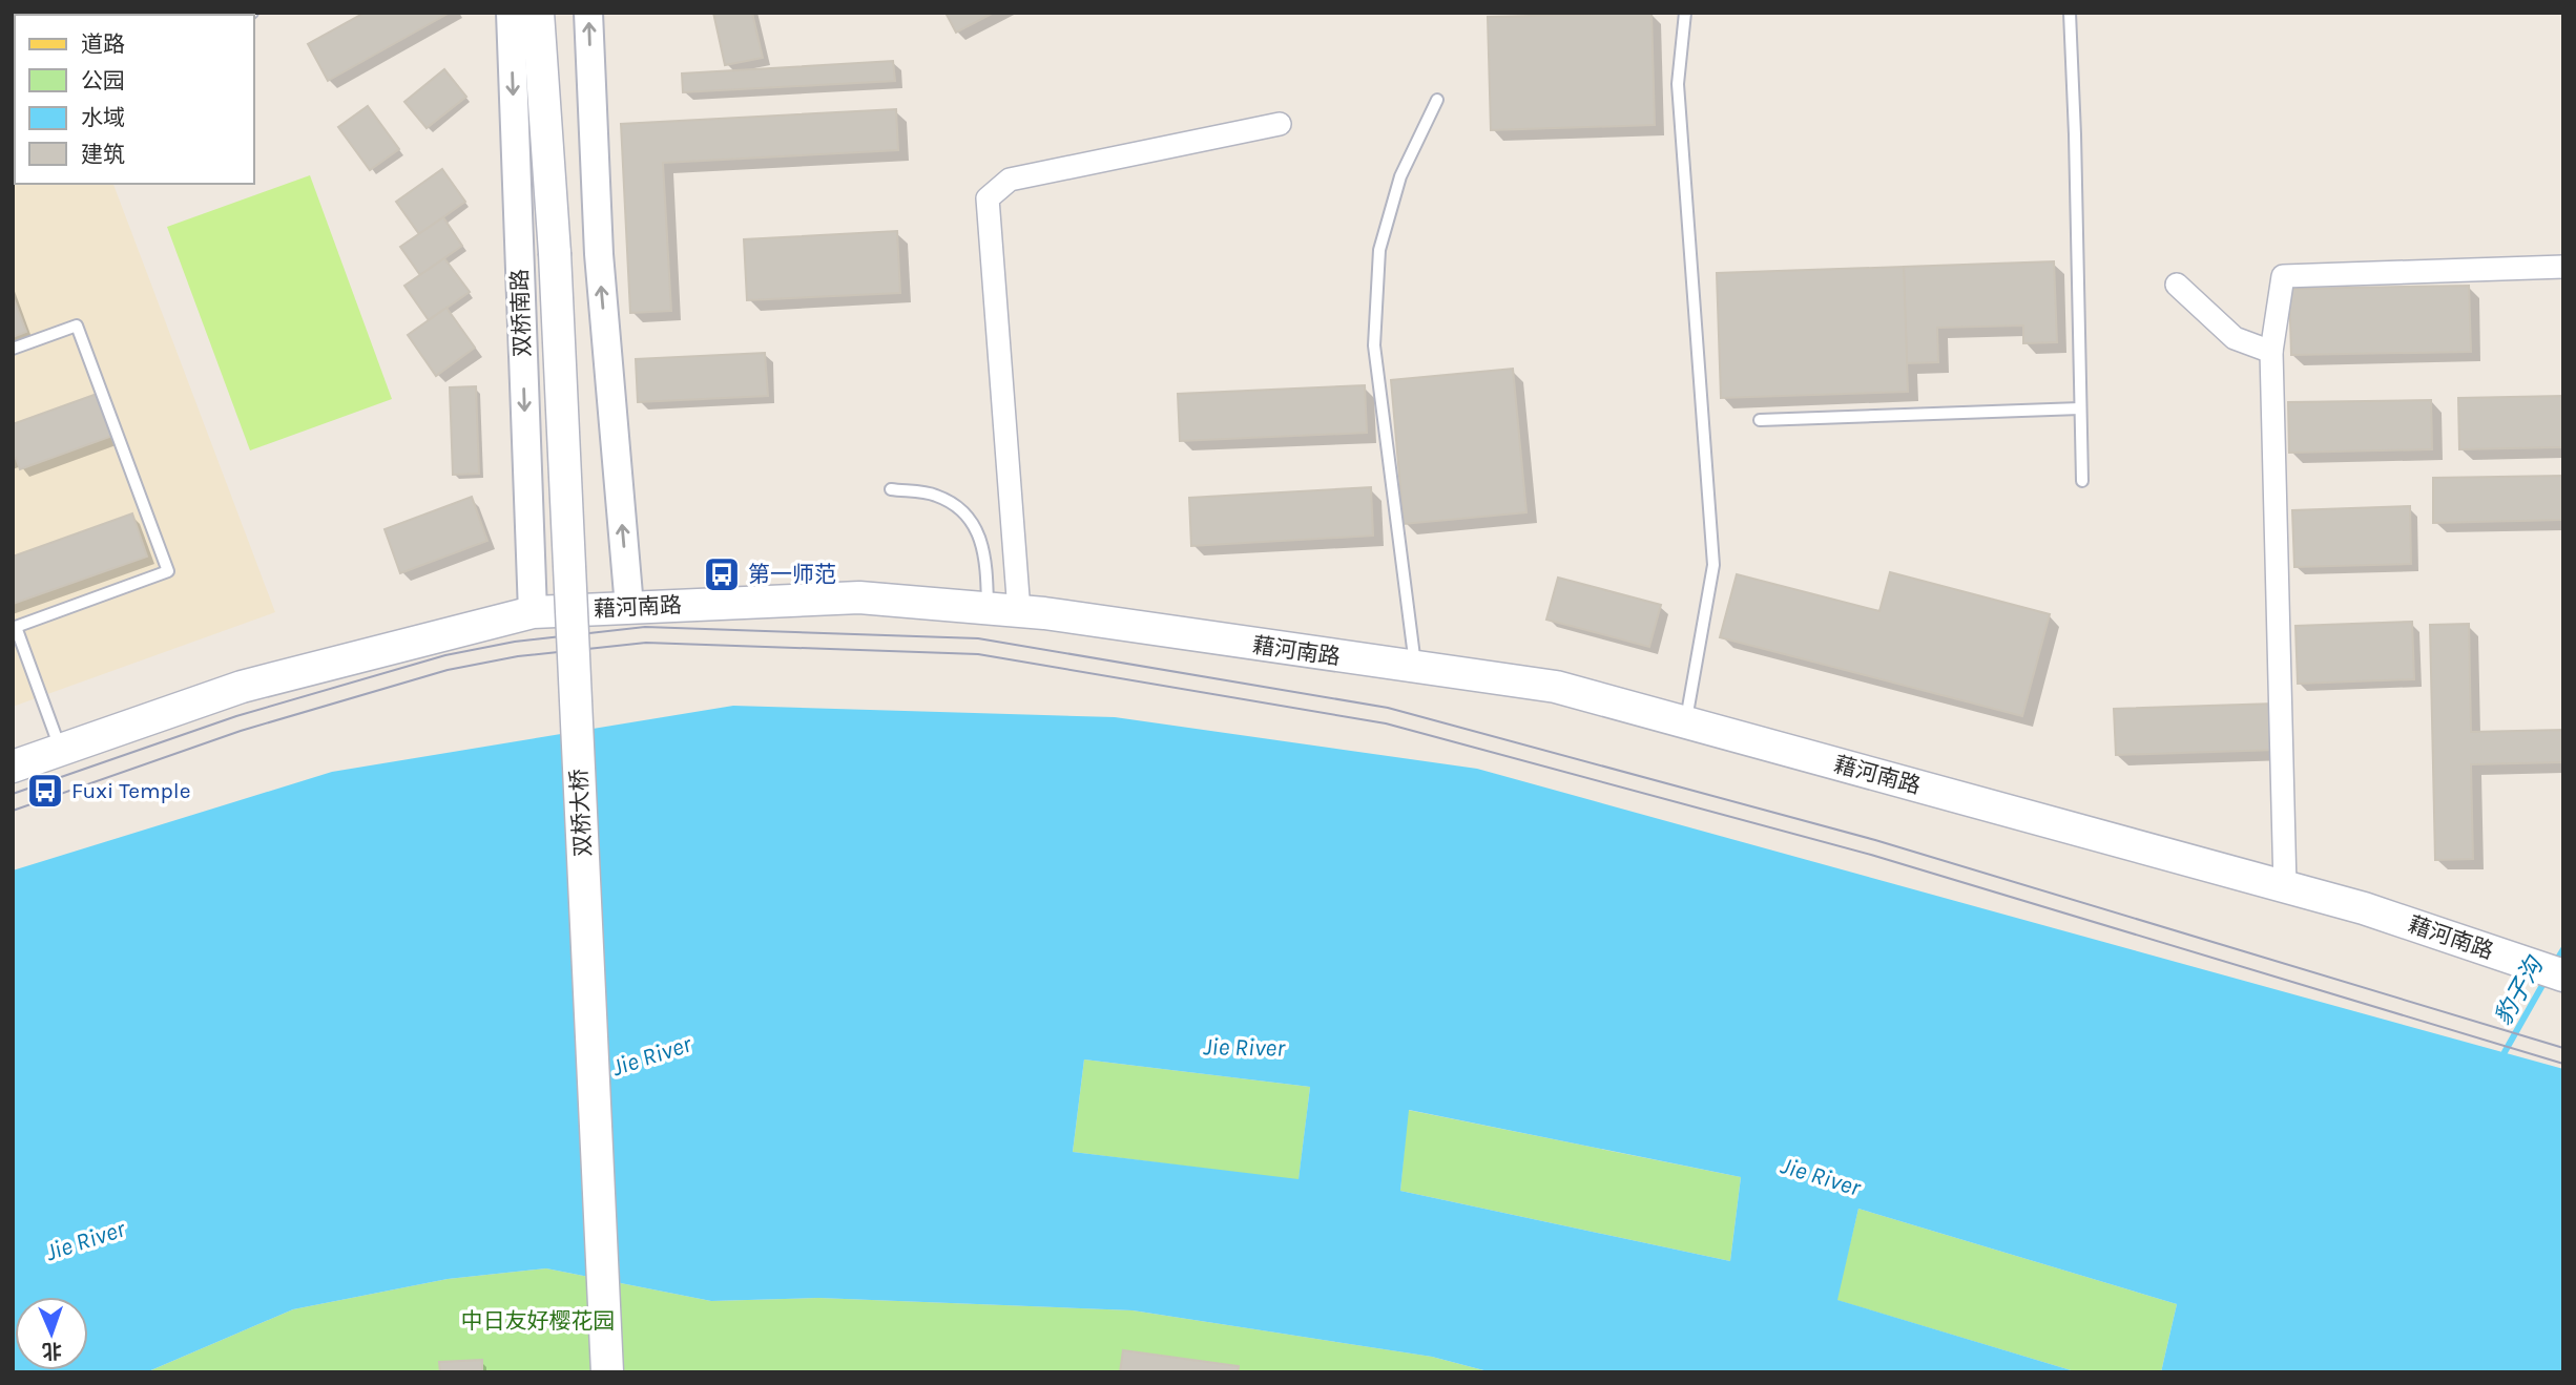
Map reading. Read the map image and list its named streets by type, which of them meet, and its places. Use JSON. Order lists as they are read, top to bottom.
{
  "streets": {
    "main road": ["藉河南路", "双桥大桥"],
    "street": ["双桥南路"]
  },
  "crossings": [
    ["双桥南路", "藉河南路"]
  ],
  "water": ["豹子沟", "Jie River"],
  "parks": ["中日友好樱花园"],
  "places": {
    "bus stop": ["第一师范", "Fuxi Temple"]
  },
  "legend": [
    "道路",
    "公园",
    "水域",
    "建筑"
  ],
  "north": "bottom"
}
